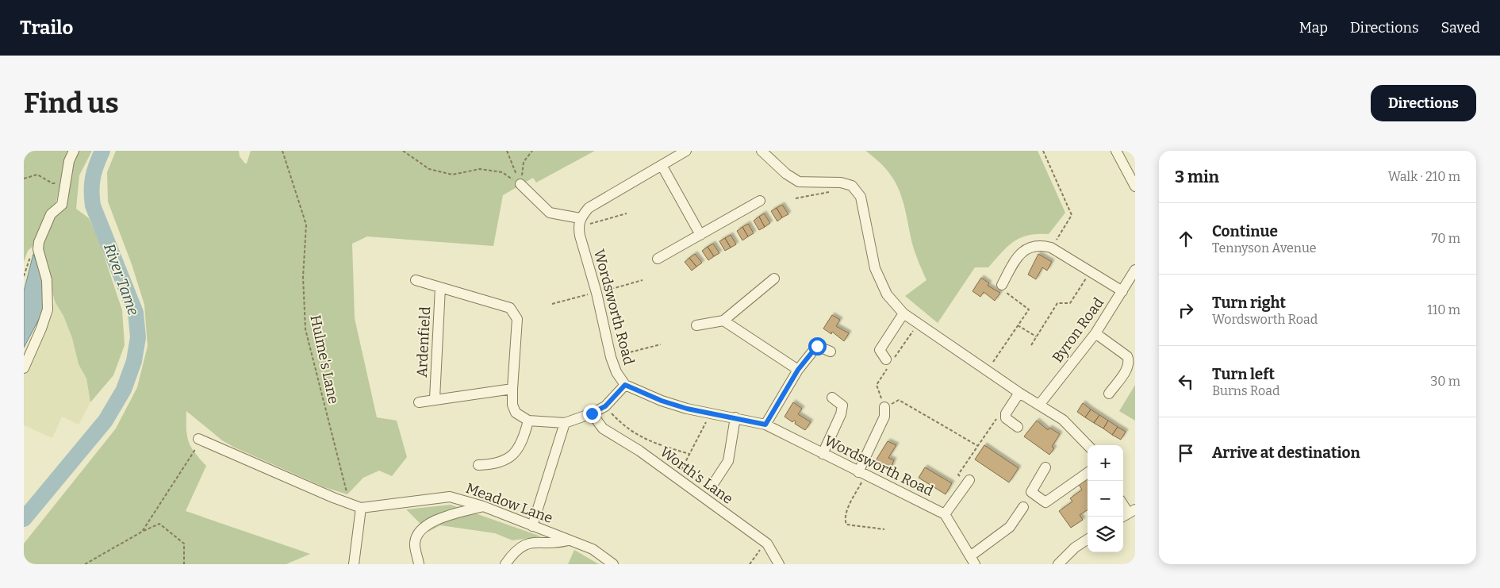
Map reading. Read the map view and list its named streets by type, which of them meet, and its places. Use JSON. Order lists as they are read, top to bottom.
{
  "streets": {
    "street": [
      "Wordsworth Road",
      "Byron Road",
      "Ardenfield",
      "Worth's Lane",
      "Meadow Lane"
    ],
    "path": ["Hulme's Lane"]
  },
  "crossings": [
    ["Hulme's Lane", "Meadow Lane"]
  ],
  "water": ["River Tame"],
  "page": {
    "header": "Trailo",
    "nav": ["Map", "Directions", "Saved"],
    "buttons": "Directions",
    "title": "Find us",
    "heading": ["3 min", "Walk · 210 m"],
    "list": [
      ["Continue", "Tennyson Avenue", "70 m"],
      ["Turn right", "Wordsworth Road", "110 m"],
      ["Turn left", "Burns Road", "30 m"],
      "Arrive at destination"
    ],
    "map_buttons": ["+", "−"]
  }
}
